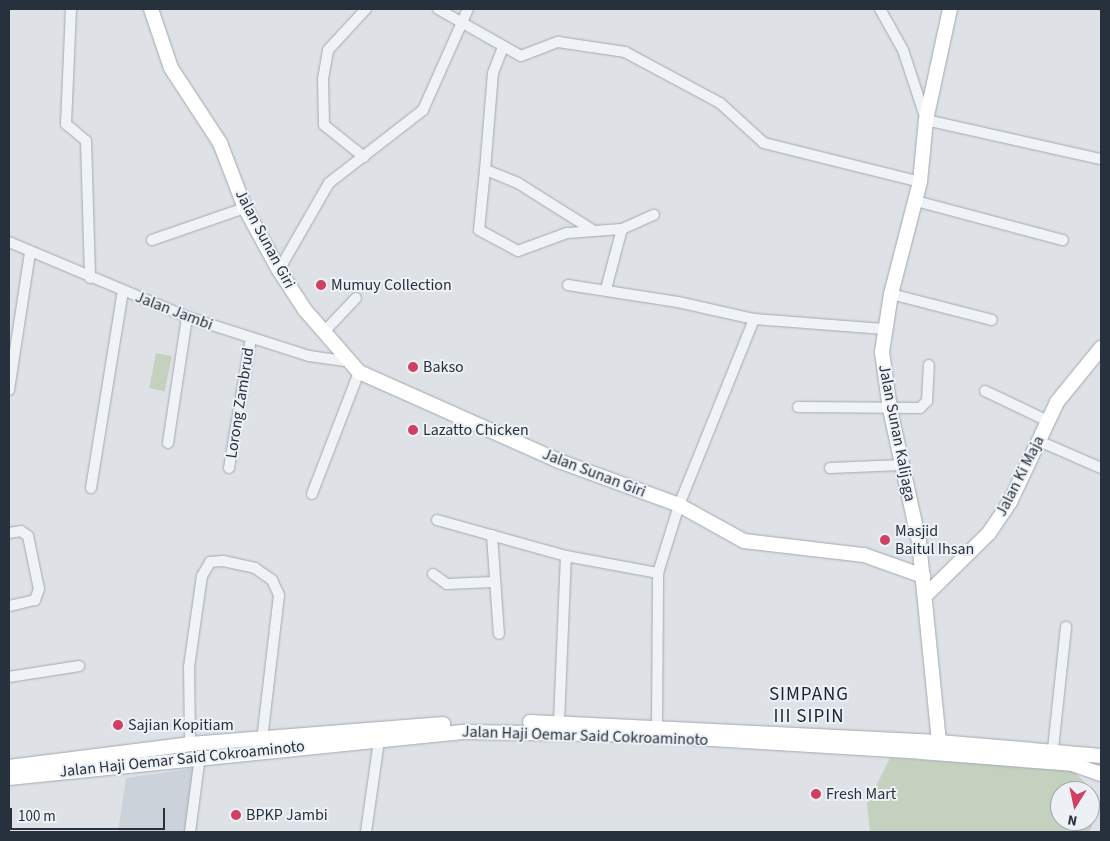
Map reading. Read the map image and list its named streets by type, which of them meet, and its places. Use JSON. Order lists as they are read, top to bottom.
{
  "streets": {
    "street": [
      "Jalan Sunan Giri",
      "Jalan Jambi",
      "Lorong Zambrud",
      "Jalan Sunan Kalijaga",
      "Jalan Ki Maja",
      "Jalan Haji Oemar Said Cokroaminoto"
    ]
  },
  "crossings": [
    ["Jalan Sunan Giri", "Jalan Jambi"],
    ["Jalan Sunan Giri", "Jalan Sunan Kalijaga"],
    ["Jalan Jambi", "Lorong Zambrud"],
    ["Jalan Sunan Kalijaga", "Jalan Ki Maja"],
    ["Jalan Sunan Kalijaga", "Jalan Haji Oemar Said Cokroaminoto"]
  ],
  "districts": ["SIMPANG III SIPIN"],
  "places": [
    "Mumuy Collection",
    "Bakso",
    "Lazatto Chicken",
    "Masjid Baitul Ihsan",
    "Sajian Kopitiam",
    "Fresh Mart",
    "BPKP Jambi"
  ],
  "scale_bar": "100 m",
  "north": "bottom"
}
